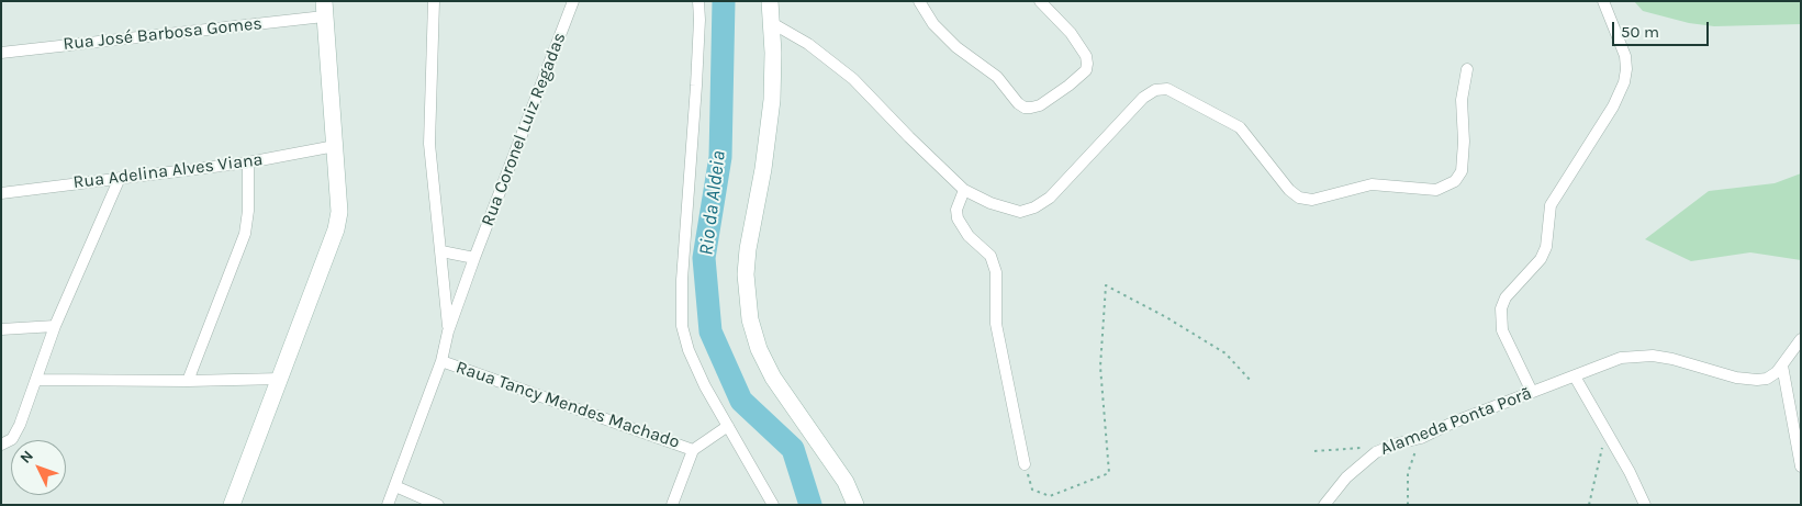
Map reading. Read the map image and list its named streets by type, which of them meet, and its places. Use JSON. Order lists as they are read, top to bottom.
{
  "streets": {
    "street": [
      "Rua José Barbosa Gomes",
      "Rua Coronel Luiz Regadas",
      "Rua Adelina Alves Viana",
      "Raua Tancy Mendes Machado",
      "Alameda Ponta Porã"
    ]
  },
  "crossings": [
    ["Rua Coronel Luiz Regadas", "Raua Tancy Mendes Machado"]
  ],
  "water": ["Rio da Aldeia"],
  "scale_bar": "50 m",
  "north": "top left"
}
